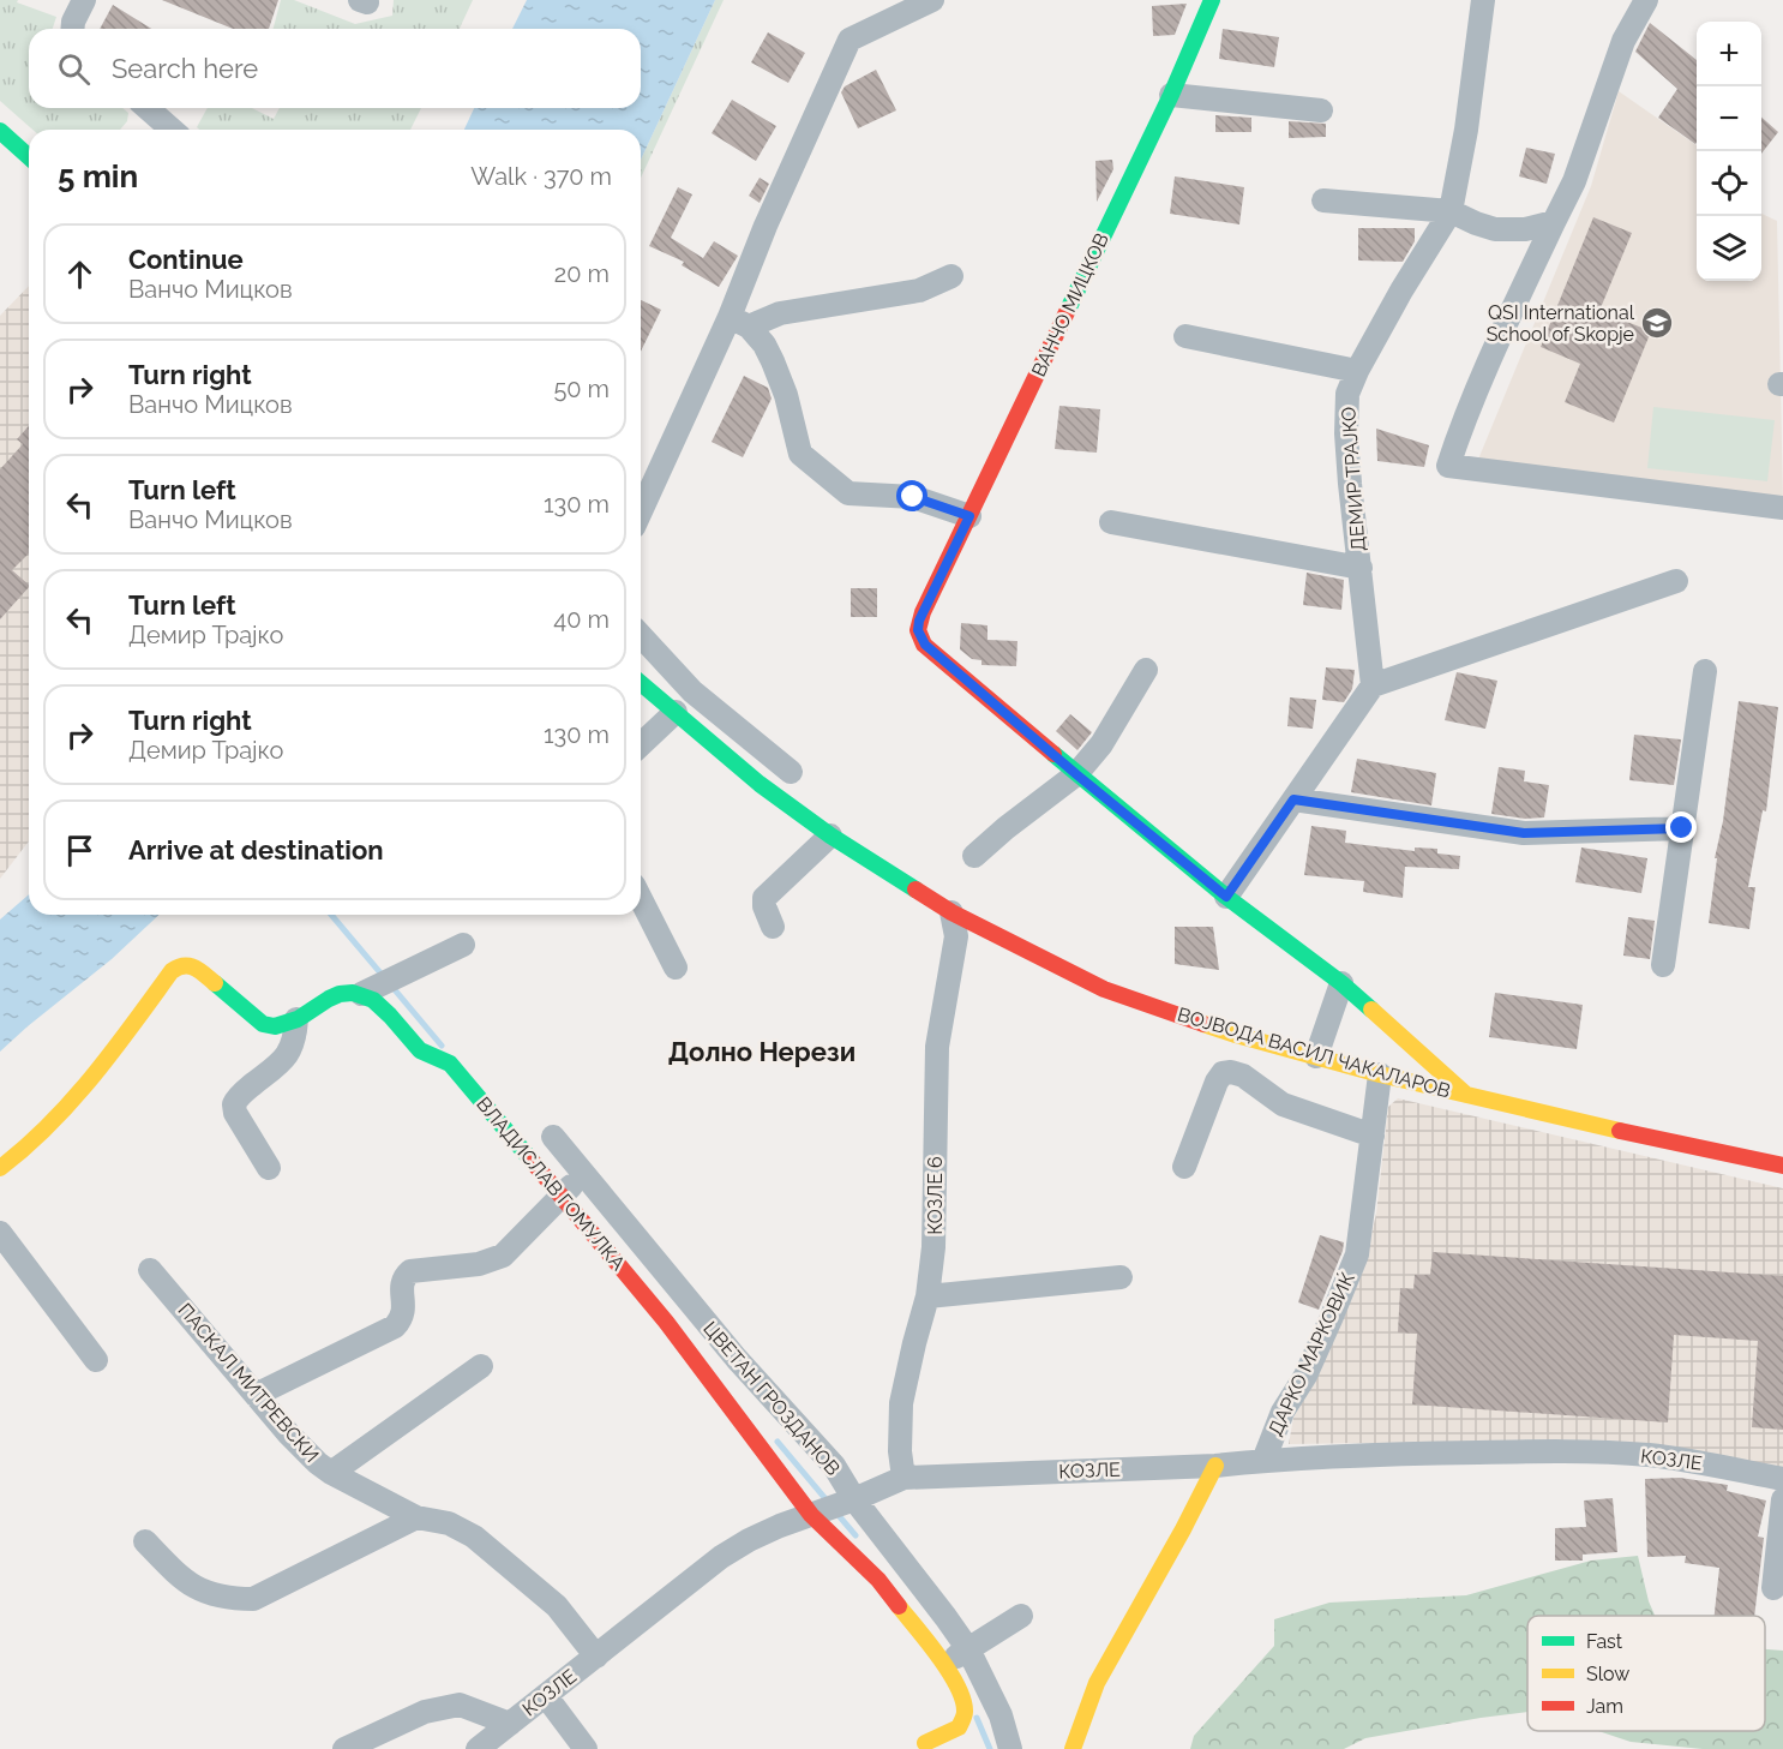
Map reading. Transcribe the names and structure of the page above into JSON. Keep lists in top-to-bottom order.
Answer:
{
  "streets": {
    "street": [
      "ВАНЧО МИЦКОВ",
      "ДЕМИР ТРАЈКО",
      "ВОЈВОДА ВАСИЛ ЧАКАЛАРОВ",
      "ВЛАДИСЛАВ ГОМУЛКА",
      "КОЗЛЕ 6",
      "ДАРКО МАРКОВИЌ",
      "ПАСКАЛ МИТРЕВСКИ",
      "ЦВЕТАН ГРОЗДАНОВ",
      "КОЗЛЕ"
    ]
  },
  "crossings": [
    ["ВАНЧО МИЦКОВ", "ВОЈВОДА ВАСИЛ ЧАКАЛАРОВ"],
    ["ВОЈВОДА ВАСИЛ ЧАКАЛАРОВ", "КОЗЛЕ 6"],
    ["ВОЈВОДА ВАСИЛ ЧАКАЛАРОВ", "ДАРКО МАРКОВИЌ"],
    ["ВЛАДИСЛАВ ГОМУЛКА", "КОЗЛЕ"],
    ["КОЗЛЕ 6", "КОЗЛЕ"],
    ["ДАРКО МАРКОВИЌ", "КОЗЛЕ"],
    ["ПАСКАЛ МИТРЕВСКИ", "КОЗЛЕ"],
    ["ЦВЕТАН ГРОЗДАНОВ", "КОЗЛЕ"]
  ],
  "districts": ["Долно Нерези"],
  "places": {
    "school or university": ["QSI International School of Skopje"]
  },
  "legend": ["Fast", "Slow", "Jam"],
  "page": {
    "map_buttons": ["+", "−"],
    "search": "Search here",
    "heading": ["5 min", "Walk · 370 m"],
    "list": [
      ["Continue", "Ванчо Мицков", "20 m"],
      ["Turn right", "Ванчо Мицков", "50 m"],
      ["Turn left", "Ванчо Мицков", "130 m"],
      ["Turn left", "Демир Трајко", "40 m"],
      ["Turn right", "Демир Трајко", "130 m"],
      "Arrive at destination"
    ]
  }
}
